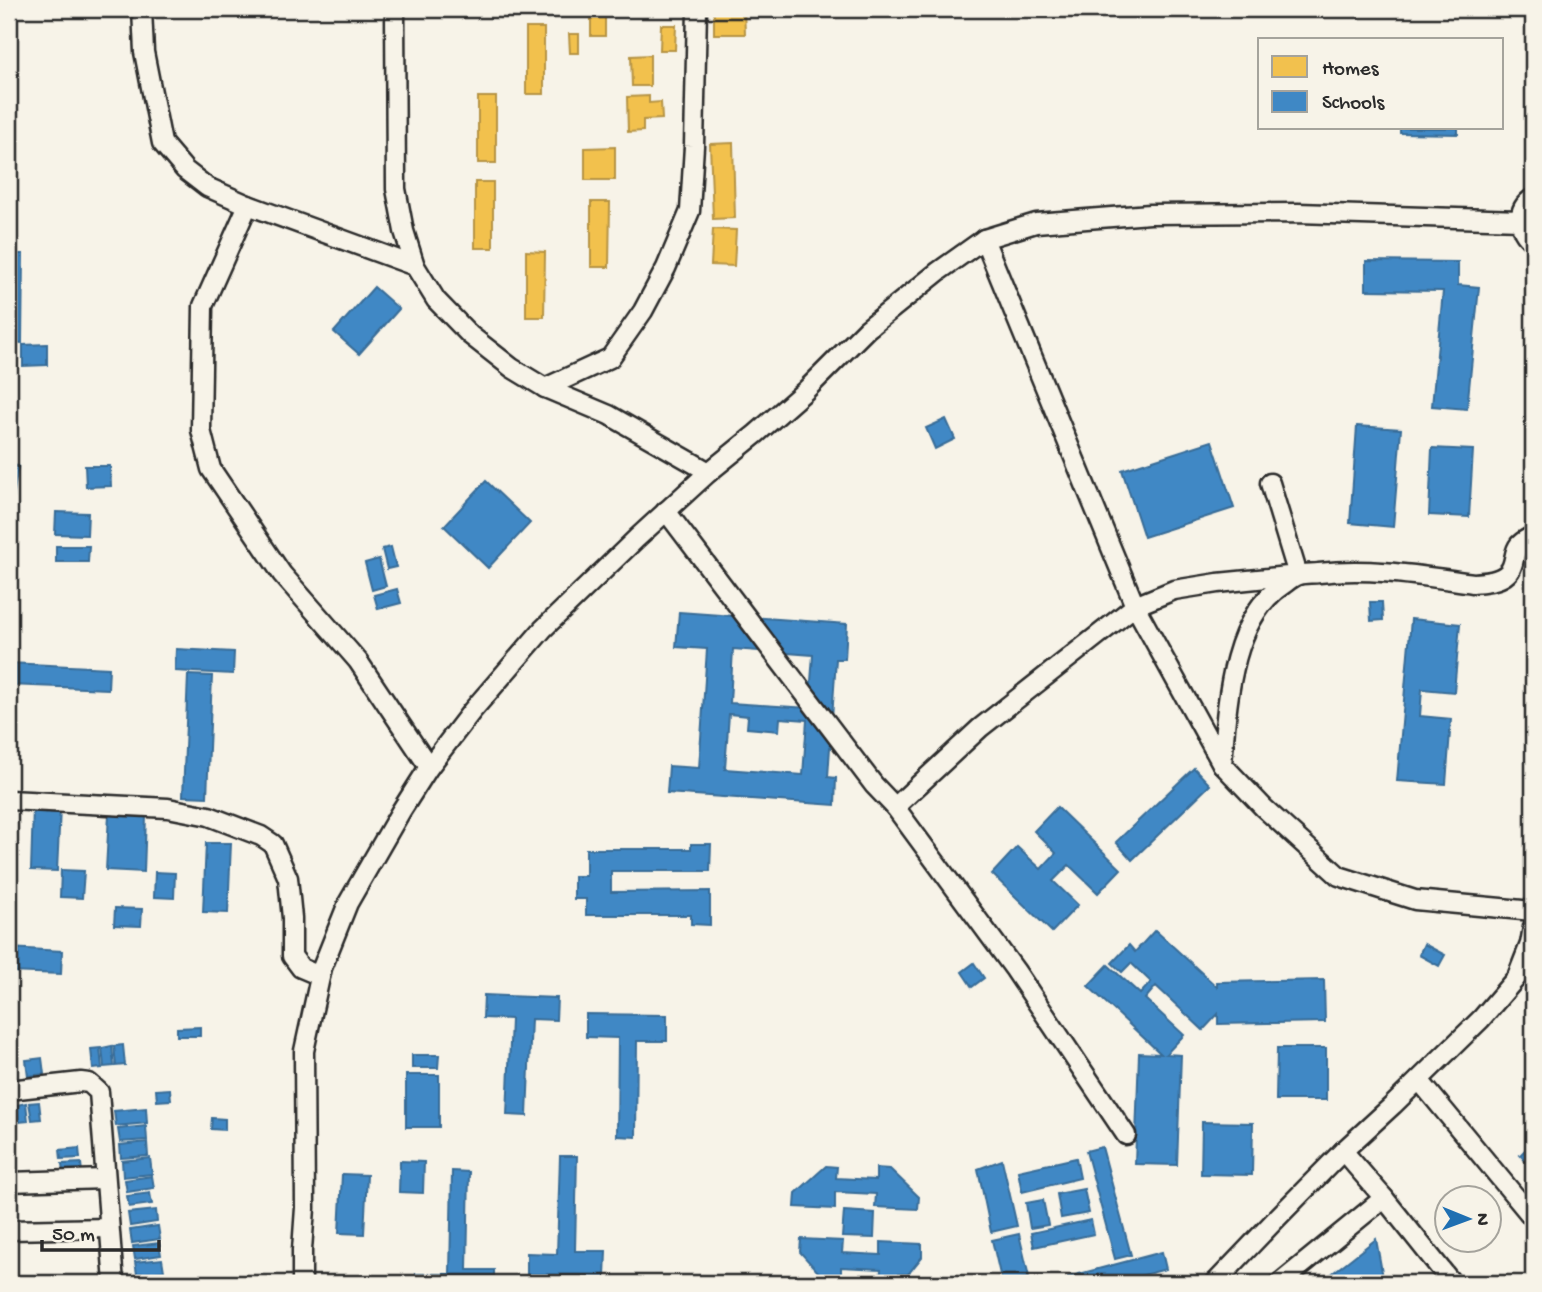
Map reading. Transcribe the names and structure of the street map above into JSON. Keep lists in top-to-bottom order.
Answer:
{
  "legend": ["Homes", "Schools"],
  "scale_bar": "50 m",
  "north": "right"
}
